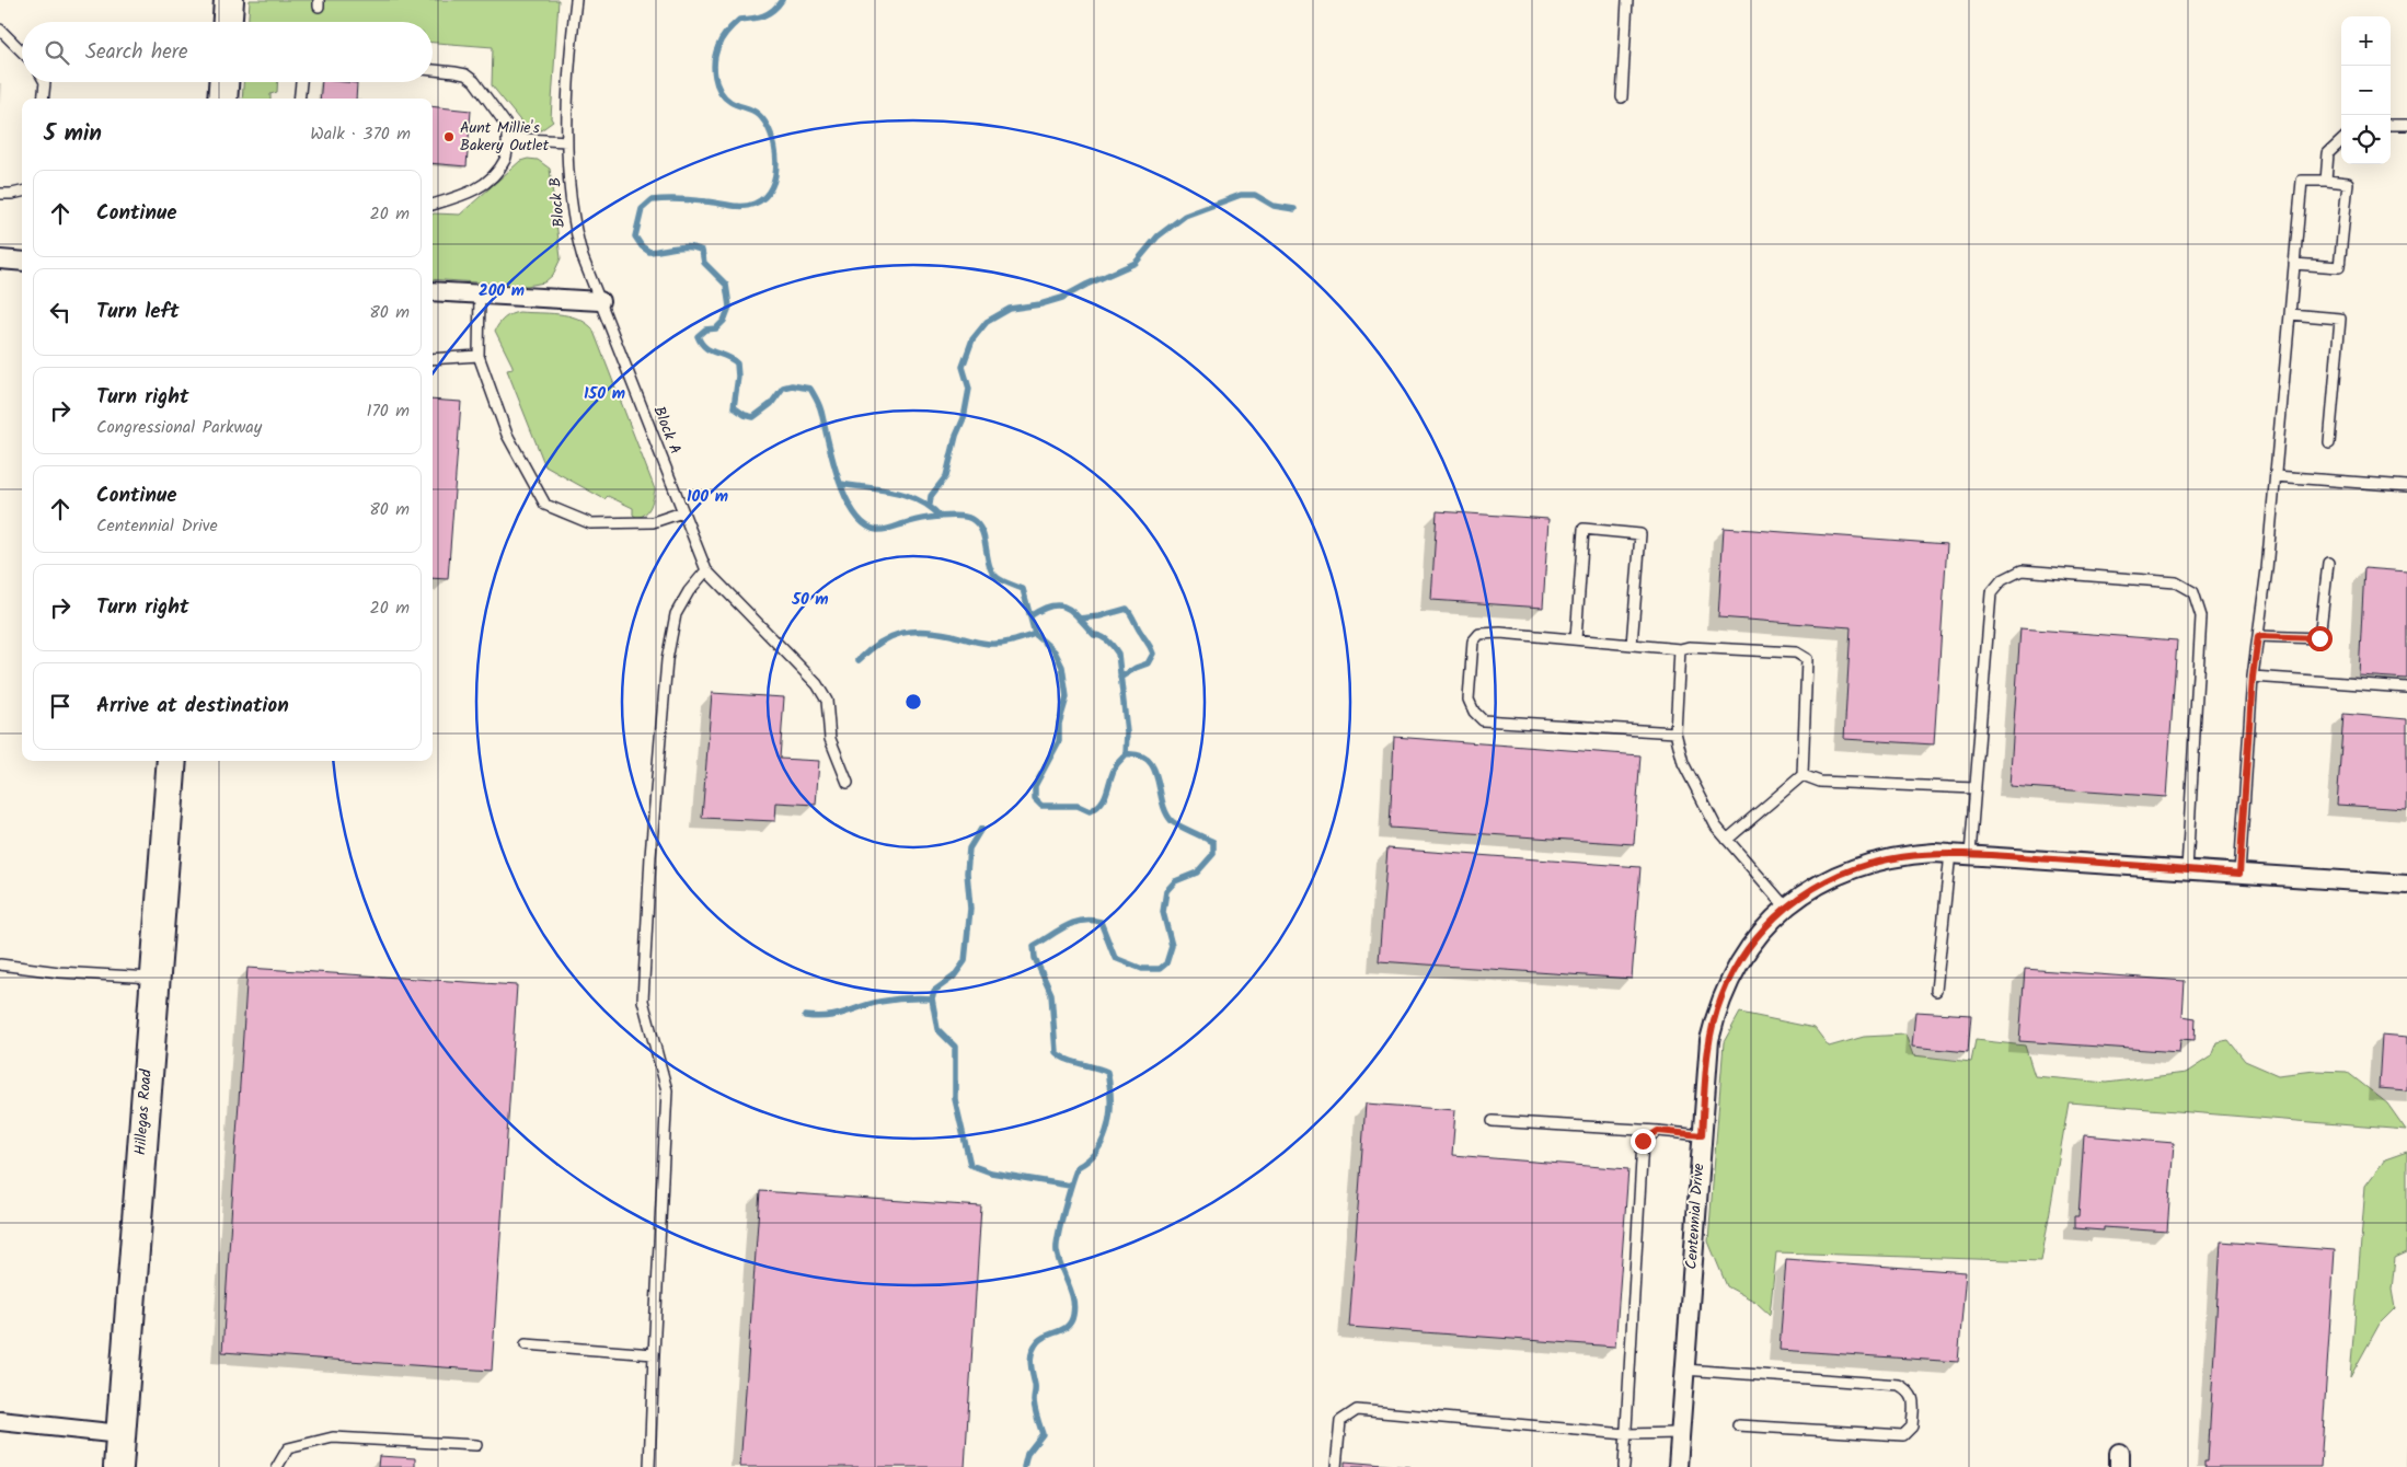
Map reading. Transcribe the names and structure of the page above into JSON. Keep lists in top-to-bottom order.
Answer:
{
  "streets": {
    "main road": ["Hillegas Road"],
    "street": ["Centennial Drive"],
    "lane": ["Block B", "Block A"]
  },
  "crossings": [
    ["Block B", "Block A"]
  ],
  "places": ["Aunt Millie's Bakery Outlet"],
  "page": {
    "map_buttons": ["+", "−"],
    "search": "Search here",
    "heading": ["5 min", "Walk · 370 m"],
    "list": [
      ["Continue", "20 m"],
      ["Turn left", "80 m"],
      ["Turn right", "Congressional Parkway", "170 m"],
      ["Continue", "Centennial Drive", "80 m"],
      ["Turn right", "20 m"],
      "Arrive at destination"
    ]
  },
  "rings": [
    "200 m",
    "150 m",
    "100 m",
    "50 m"
  ]
}
